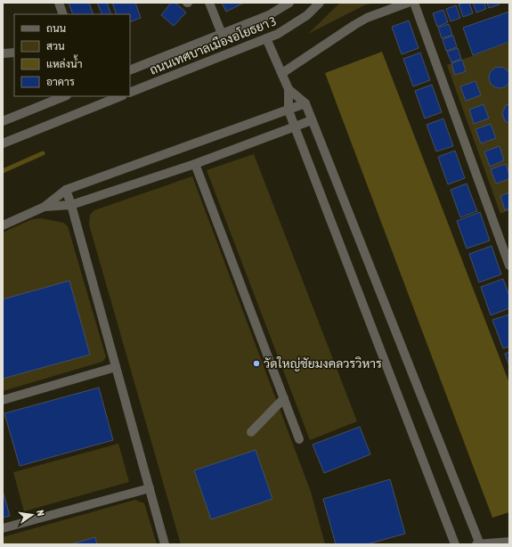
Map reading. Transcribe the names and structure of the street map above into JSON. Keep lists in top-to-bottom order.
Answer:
{
  "streets": {
    "street": ["ถนนเทศบาลเมืองอโยธยา 3"]
  },
  "places": ["วัดใหญ่ชัยมงคลวรวิหาร"],
  "legend": [
    "ถนน",
    "สวน",
    "แหล่งน้ำ",
    "อาคาร"
  ],
  "north": "right"
}
